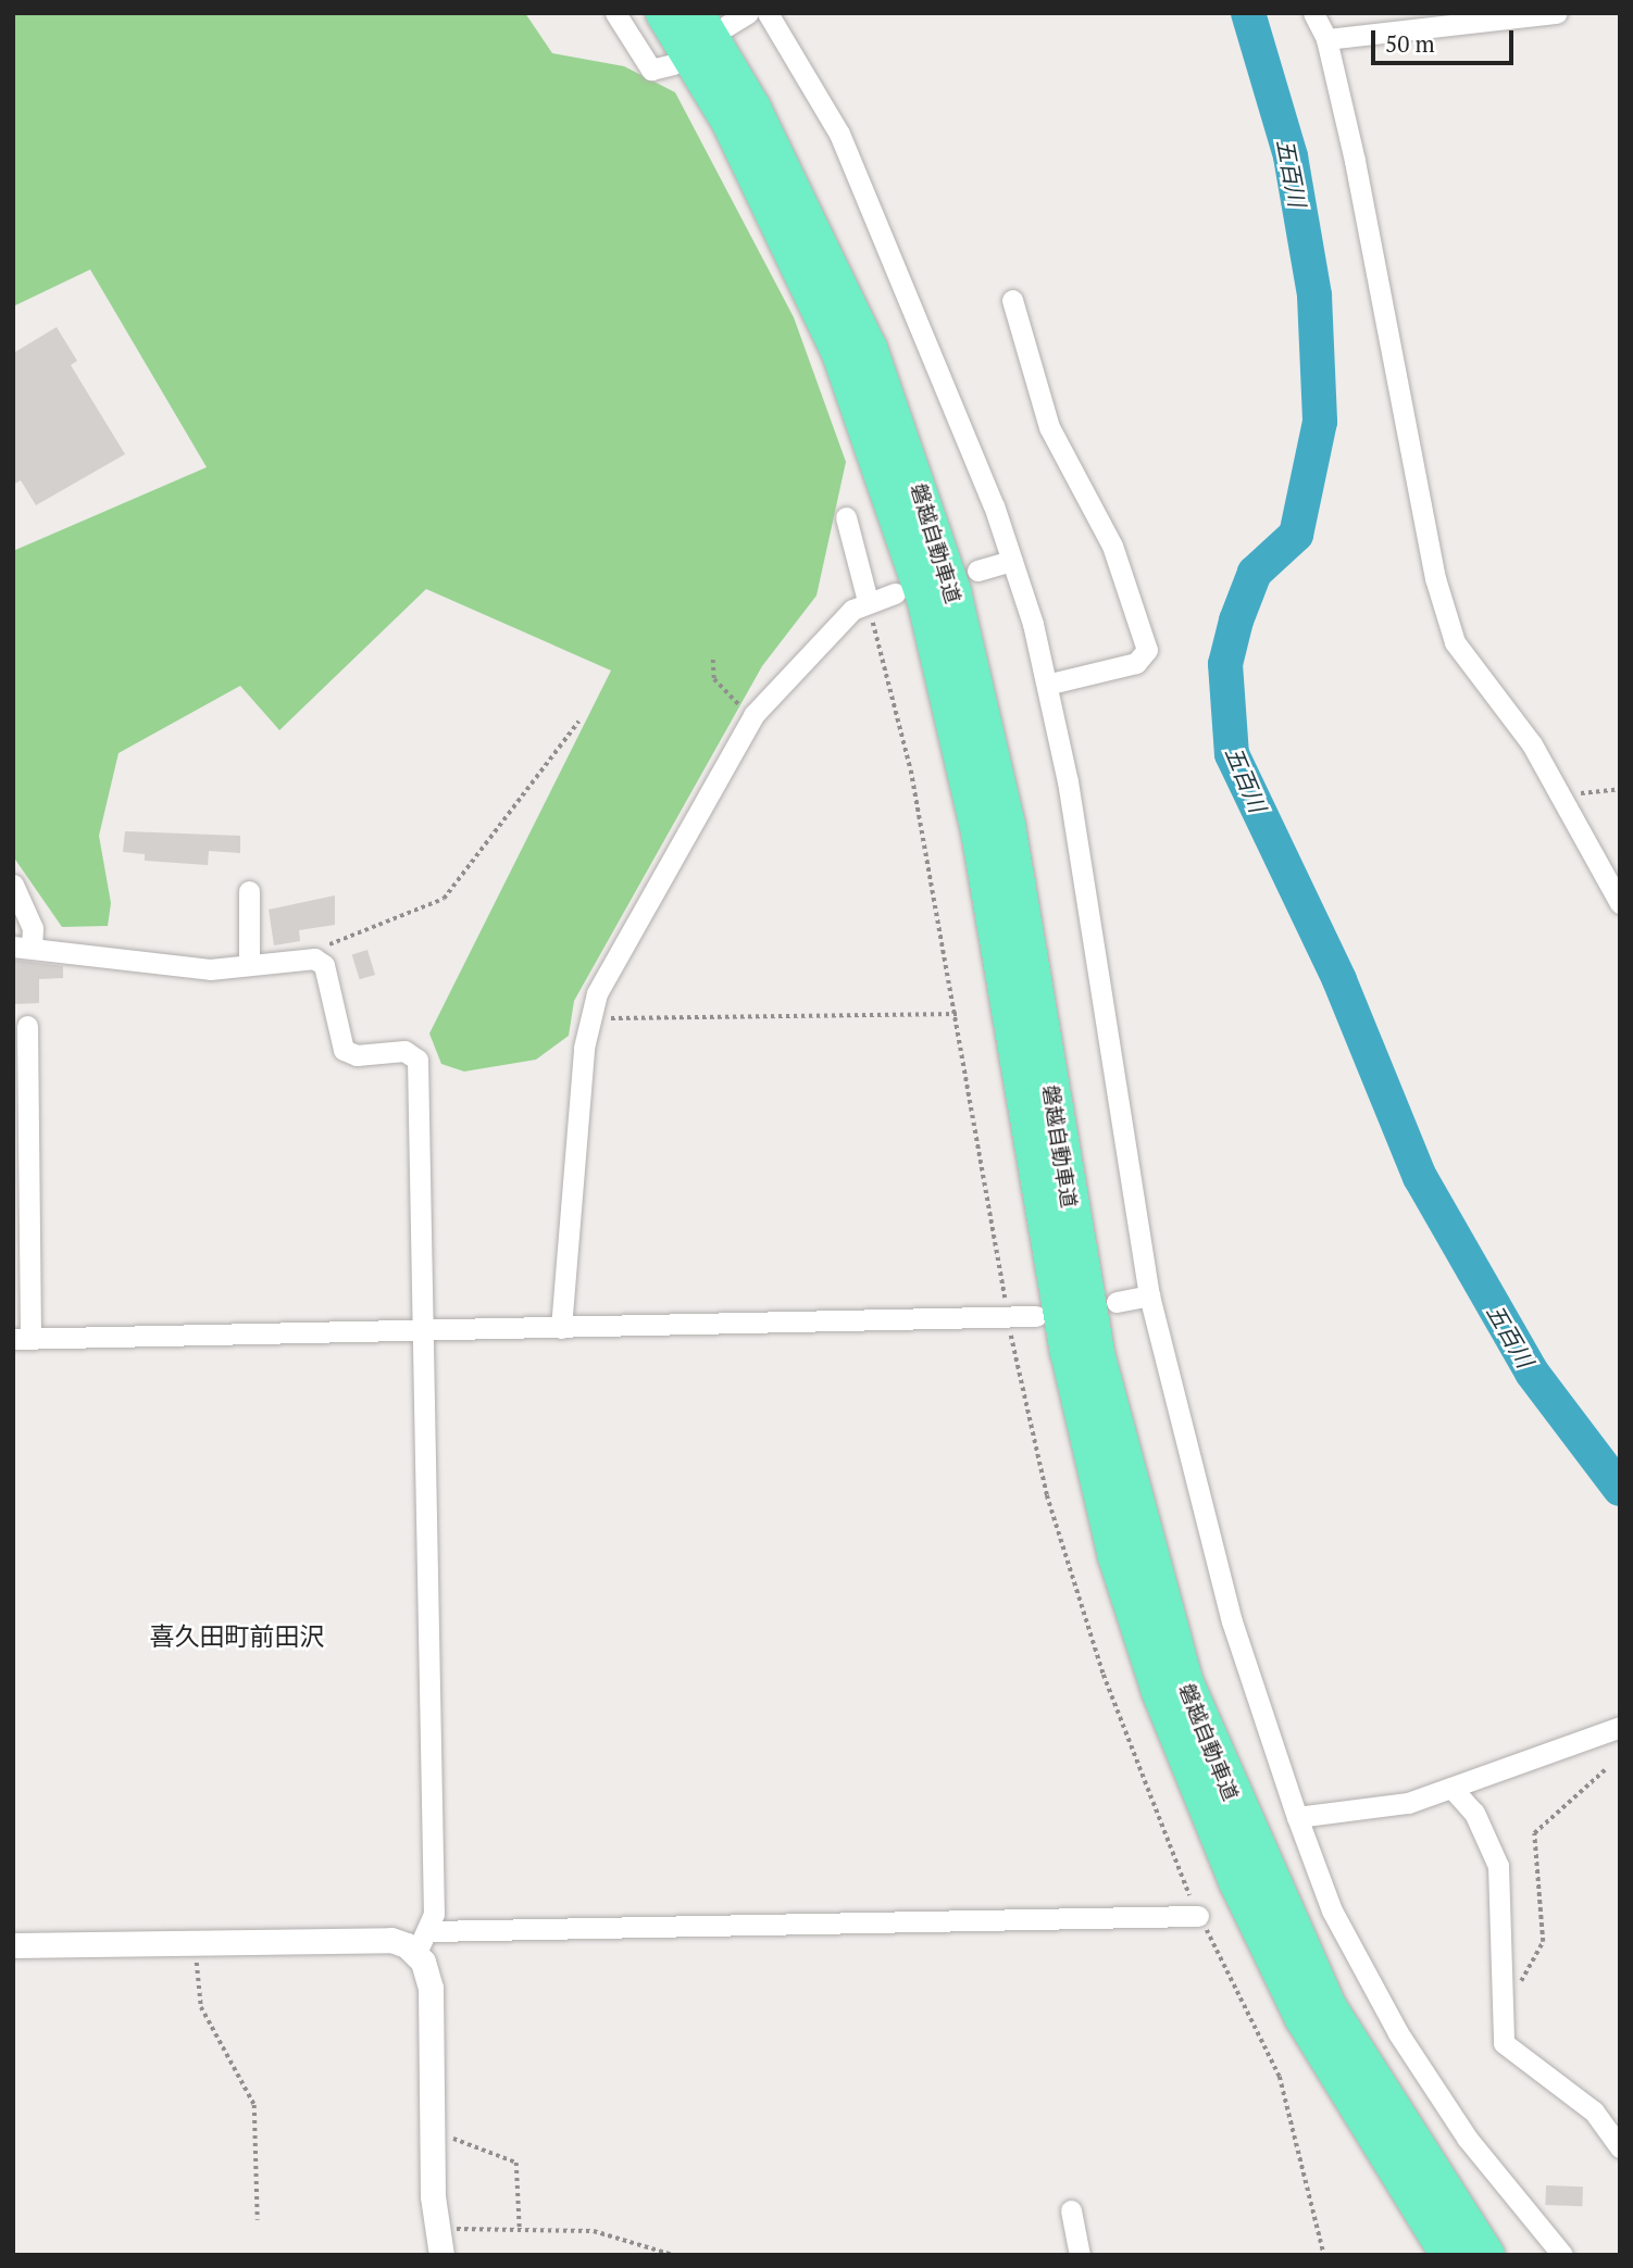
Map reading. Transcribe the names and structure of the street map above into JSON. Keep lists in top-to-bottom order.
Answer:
{
  "streets": {
    "highway": ["磐越自動車道"]
  },
  "districts": ["喜久田町前田沢"],
  "water": ["五百川"],
  "scale_bar": "50 m"
}
